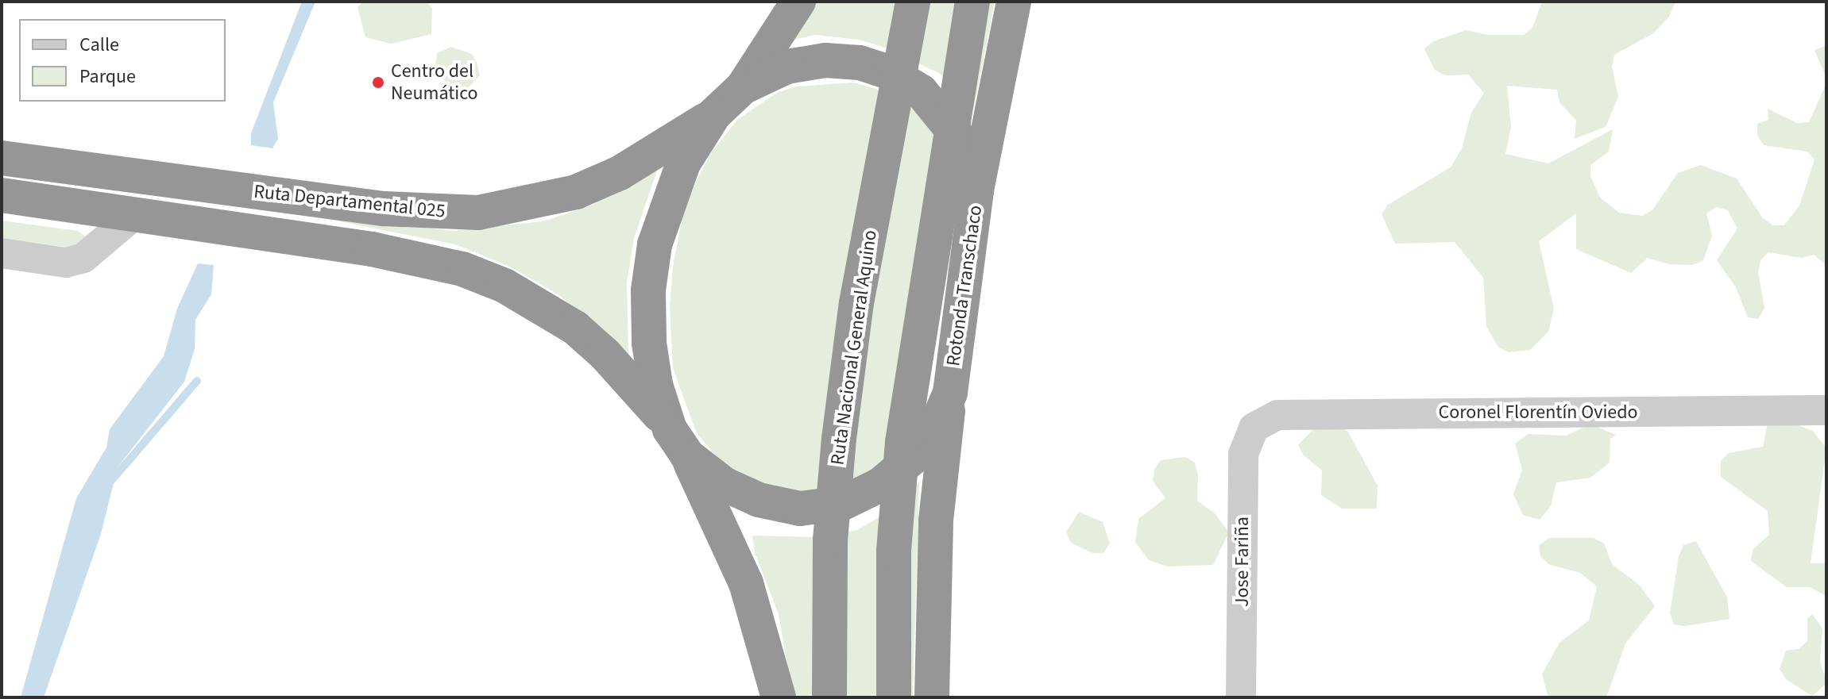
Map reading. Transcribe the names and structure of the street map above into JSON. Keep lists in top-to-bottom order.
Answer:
{
  "streets": {
    "highway": ["Ruta Departamental 025", "Rotonda Transchaco", "Ruta Nacional General Aquino"],
    "street": ["Coronel Florentín Oviedo", "Jose Fariña"]
  },
  "crossings": [
    ["Ruta Departamental 025", "Rotonda Transchaco"],
    ["Coronel Florentín Oviedo", "Jose Fariña"]
  ],
  "places": ["Centro del Neumático"],
  "legend": ["Calle", "Parque"]
}
